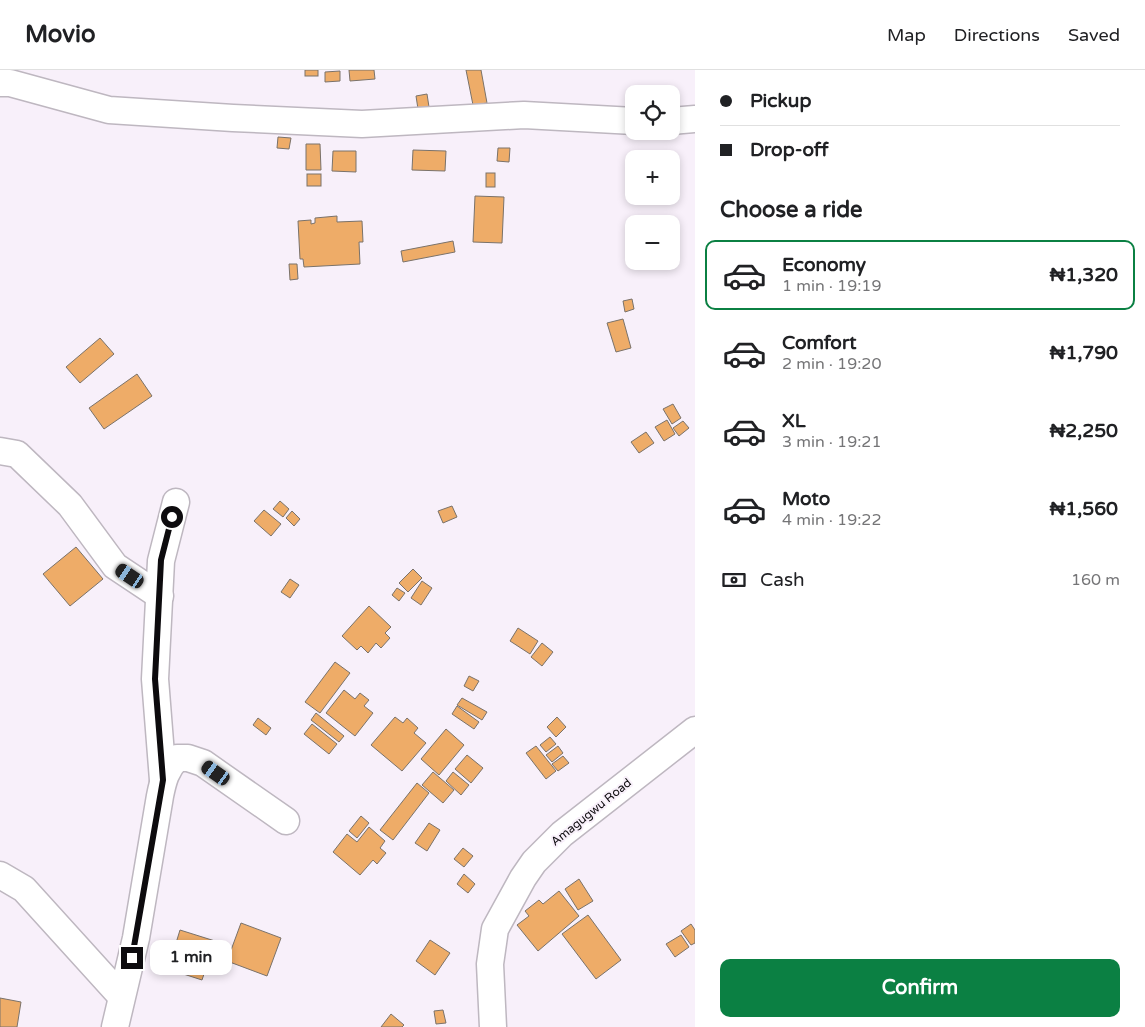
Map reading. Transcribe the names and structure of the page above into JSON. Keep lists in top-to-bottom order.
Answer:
{
  "streets": {
    "street": ["Amagugwu Road"]
  },
  "page": {
    "header": "Movio",
    "nav": ["Map", "Directions", "Saved"],
    "banner": ["Pickup", "Drop-off"],
    "map_buttons": ["+", "−"],
    "heading": "Choose a ride",
    "list": [
      {
        "name": "Economy",
        "note": "1 min · 19:19",
        "value": "₦1,320"
      },
      {
        "name": "Comfort",
        "note": "2 min · 19:20",
        "value": "₦1,790"
      },
      {
        "name": "XL",
        "note": "3 min · 19:21",
        "value": "₦2,250"
      },
      {
        "name": "Moto",
        "note": "4 min · 19:22",
        "value": "₦1,560"
      }
    ],
    "pay": ["Cash", "160 m"],
    "bubble": "1 min",
    "buttons": "Confirm"
  }
}
